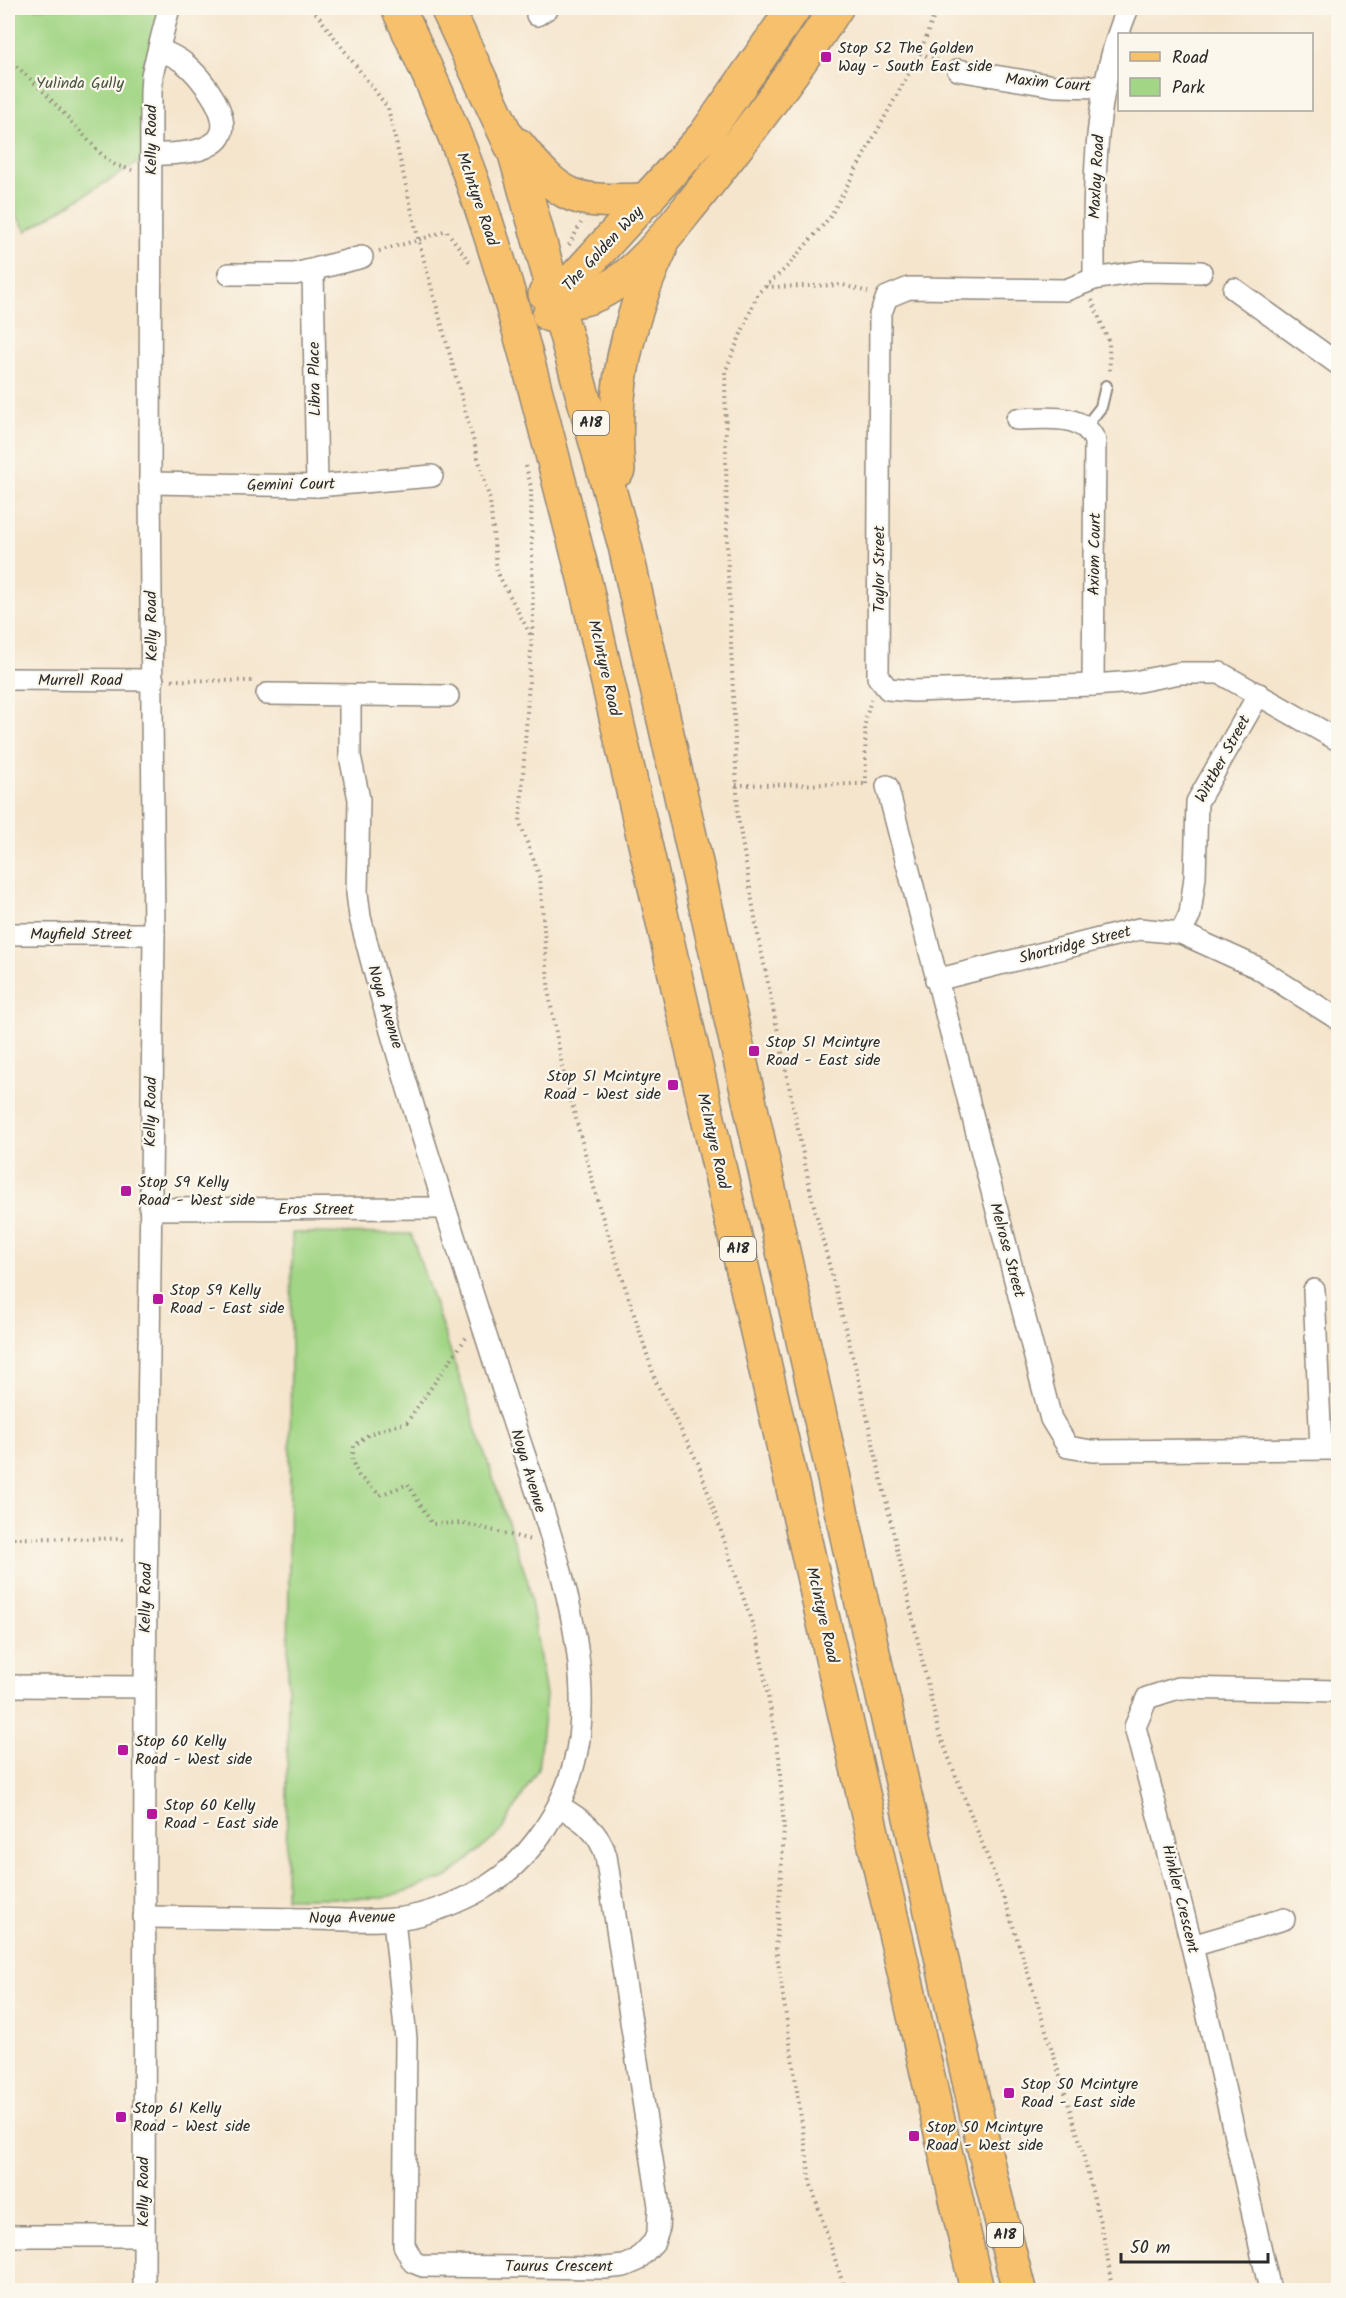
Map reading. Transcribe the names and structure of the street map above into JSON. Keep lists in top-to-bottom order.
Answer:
{
  "streets": {
    "main road": ["McIntyre Road", "The Golden Way", "A18"],
    "street": [
      "Maxim Court",
      "Kelly Road",
      "Maxlay Road",
      "Libra Place",
      "Gemini Court",
      "Axiom Court",
      "Taylor Street",
      "Murrell Road",
      "Wittber Street",
      "Mayfield Street",
      "Shortridge Street",
      "Noya Avenue",
      "Eros Street",
      "Melrose Street",
      "Hinkler Crescent",
      "Taurus Crescent"
    ]
  },
  "crossings": [
    ["Maxim Court", "Maxlay Road"],
    ["Kelly Road", "Gemini Court"],
    ["Kelly Road", "Murrell Road"],
    ["Kelly Road", "Mayfield Street"],
    ["Kelly Road", "Noya Avenue"],
    ["Kelly Road", "Eros Street"],
    ["The Golden Way", "A18"],
    ["Libra Place", "Gemini Court"],
    ["Wittber Street", "Shortridge Street"],
    ["Shortridge Street", "Melrose Street"],
    ["Noya Avenue", "Eros Street"],
    ["Noya Avenue", "Taurus Crescent"]
  ],
  "parks": ["Yulinda Gully"],
  "places": {
    "transit": [
      "Stop 52 The Golden Way - South East side",
      "Stop 51 Mcintyre Road - East side",
      "Stop 51 Mcintyre Road - West side",
      "Stop 59 Kelly Road - West side",
      "Stop 59 Kelly Road - East side",
      "Stop 60 Kelly Road - West side",
      "Stop 60 Kelly Road - East side",
      "Stop 50 Mcintyre Road - East side",
      "Stop 61 Kelly Road - West side",
      "Stop 50 Mcintyre Road - West side"
    ]
  },
  "legend": ["Road", "Park"],
  "scale_bar": "50 m"
}
